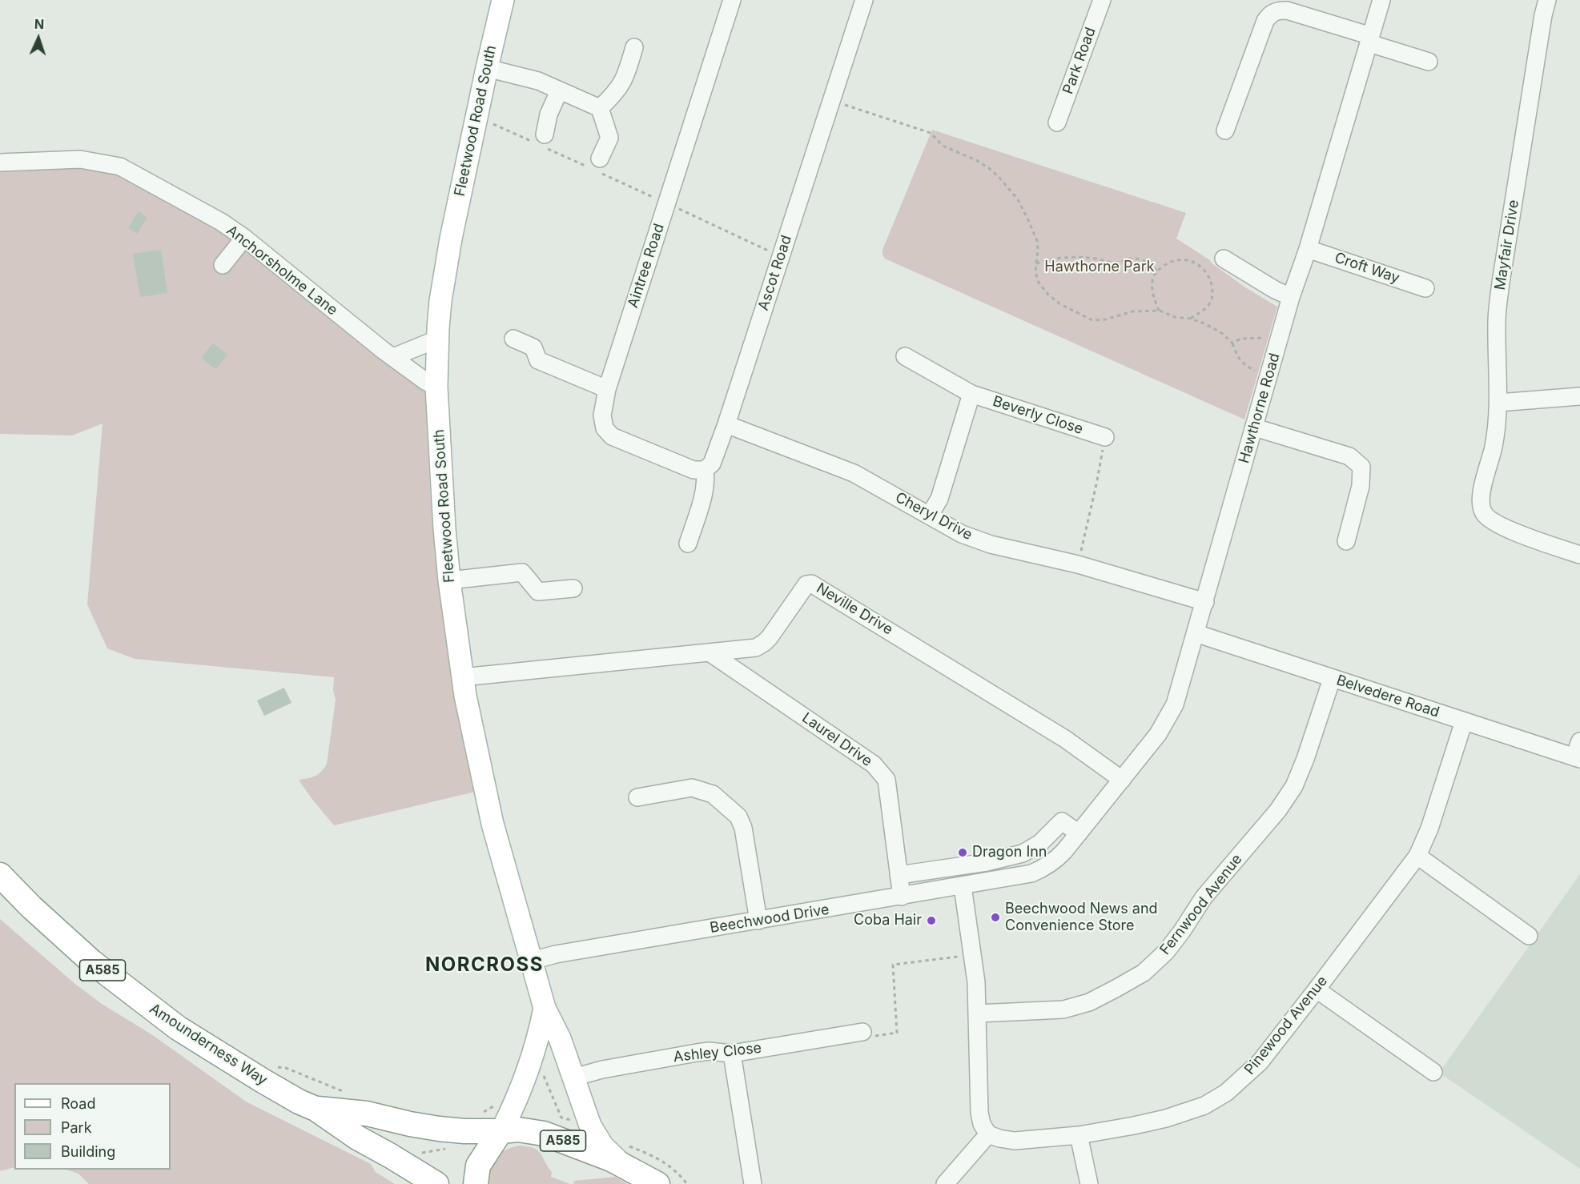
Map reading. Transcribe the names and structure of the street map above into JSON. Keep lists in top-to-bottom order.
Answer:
{
  "streets": {
    "highway": ["A585", "Amounderness Way"],
    "main road": ["Fleetwood Road South"],
    "street": [
      "Park Road",
      "Mayfair Drive",
      "Aintree Road",
      "Croft Way",
      "Anchorsholme Lane",
      "Ascot Road",
      "Hawthorne Road",
      "Beverly Close",
      "Cheryl Drive",
      "Neville Drive",
      "Belvedere Road",
      "Laurel Drive",
      "Fernwood Avenue",
      "Beechwood Drive",
      "Pinewood Avenue",
      "Ashley Close"
    ]
  },
  "crossings": [
    ["Fleetwood Road South", "Anchorsholme Lane"],
    ["Fleetwood Road South", "Neville Drive"],
    ["Fleetwood Road South", "Beechwood Drive"],
    ["Fleetwood Road South", "A585"],
    ["Fleetwood Road South", "Amounderness Way"],
    ["Fleetwood Road South", "Ashley Close"],
    ["Aintree Road", "Ascot Road"],
    ["Croft Way", "Hawthorne Road"],
    ["Ascot Road", "Cheryl Drive"],
    ["Hawthorne Road", "Cheryl Drive"],
    ["Hawthorne Road", "Neville Drive"],
    ["Hawthorne Road", "Belvedere Road"],
    ["Hawthorne Road", "Beechwood Drive"],
    ["Neville Drive", "Laurel Drive"],
    ["Belvedere Road", "Fernwood Avenue"],
    ["Belvedere Road", "Pinewood Avenue"],
    ["Laurel Drive", "Beechwood Drive"],
    ["A585", "Amounderness Way"]
  ],
  "districts": ["NORCROSS"],
  "parks": ["Hawthorne Park"],
  "places": ["Dragon Inn", "Beechwood News and Convenience Store", "Coba Hair"],
  "legend": ["Road", "Park", "Building"],
  "north": "top"
}
